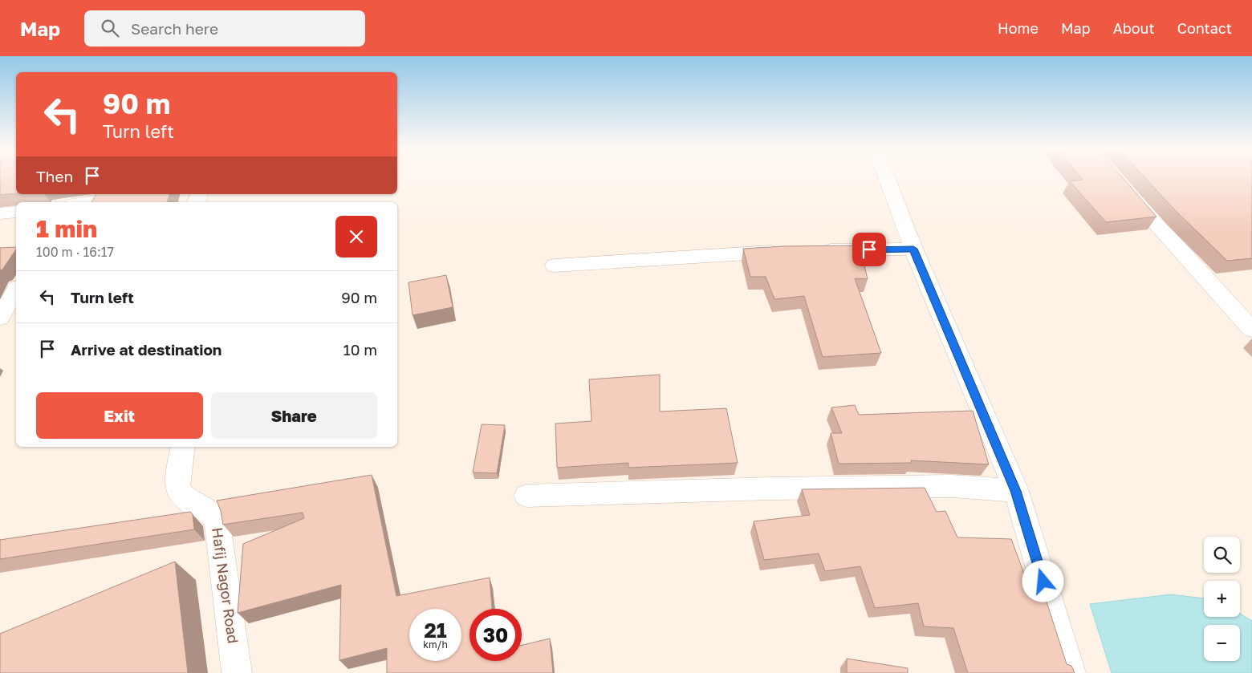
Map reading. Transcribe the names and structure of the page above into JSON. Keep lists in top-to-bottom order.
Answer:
{
  "streets": {
    "street": ["Hafij Nagor Road"]
  },
  "page": {
    "header": "Map",
    "search": "Search here",
    "nav": [
      "Home",
      "Map",
      "About",
      "Contact"
    ],
    "turn": ["90 m", "Turn left"],
    "then": "Then",
    "heading": ["1 min", "100 m · 16:17"],
    "list": [
      {
        "name": "Turn left",
        "value": "90 m"
      },
      {
        "name": "Arrive at destination",
        "value": "10 m"
      }
    ],
    "buttons": ["Exit", "Share"],
    "map_buttons": ["+", "−"],
    "speed": "21 km/h",
    "limit": "30"
  }
}
